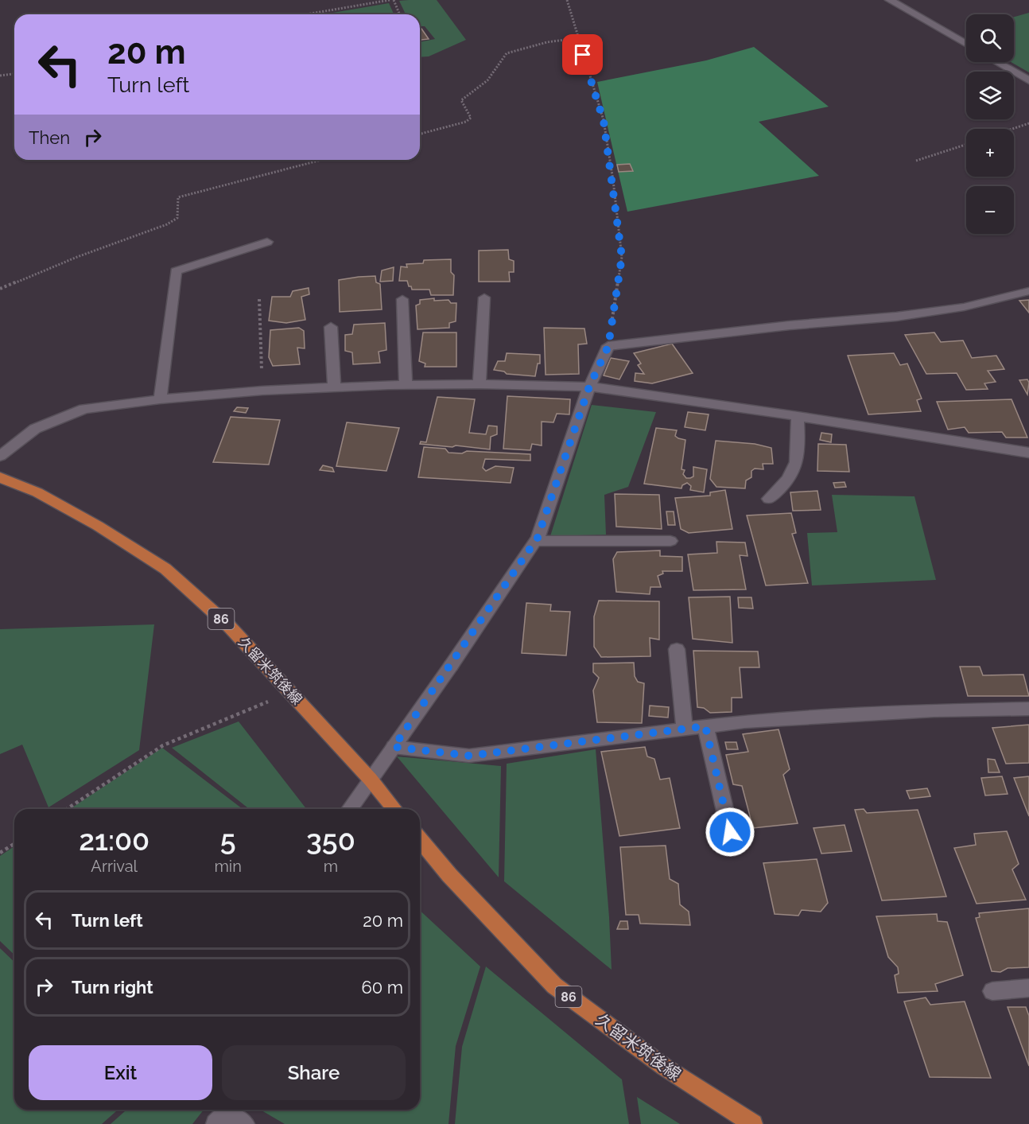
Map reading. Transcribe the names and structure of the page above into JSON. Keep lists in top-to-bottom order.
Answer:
{
  "streets": {
    "main road": ["86", "久留米筑後線"]
  },
  "page": {
    "map_buttons": ["+", "−"],
    "turn": ["20 m", "Turn left"],
    "then": "Then",
    "eta": [
      "21:00",
      "Arrival",
      "5",
      "min",
      "350",
      "m"
    ],
    "list": [
      {
        "name": "Turn left",
        "value": "20 m"
      },
      {
        "name": "Turn right",
        "value": "60 m"
      }
    ],
    "buttons": ["Exit", "Share"]
  }
}
